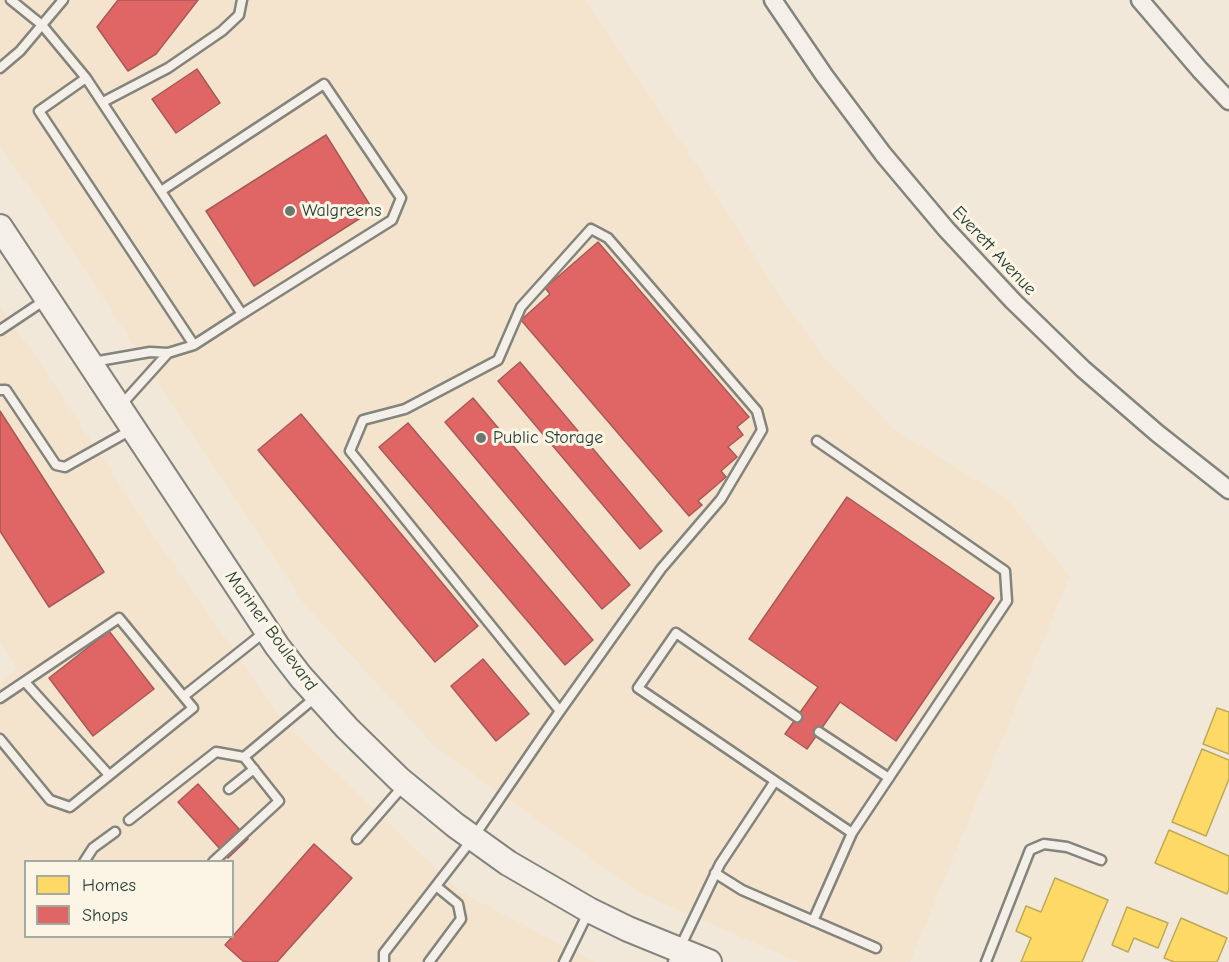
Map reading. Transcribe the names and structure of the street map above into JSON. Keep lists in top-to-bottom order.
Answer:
{
  "streets": {
    "main road": ["Mariner Boulevard"],
    "street": ["Everett Avenue"]
  },
  "places": ["Walgreens", "Public Storage"],
  "legend": ["Homes", "Shops"]
}
